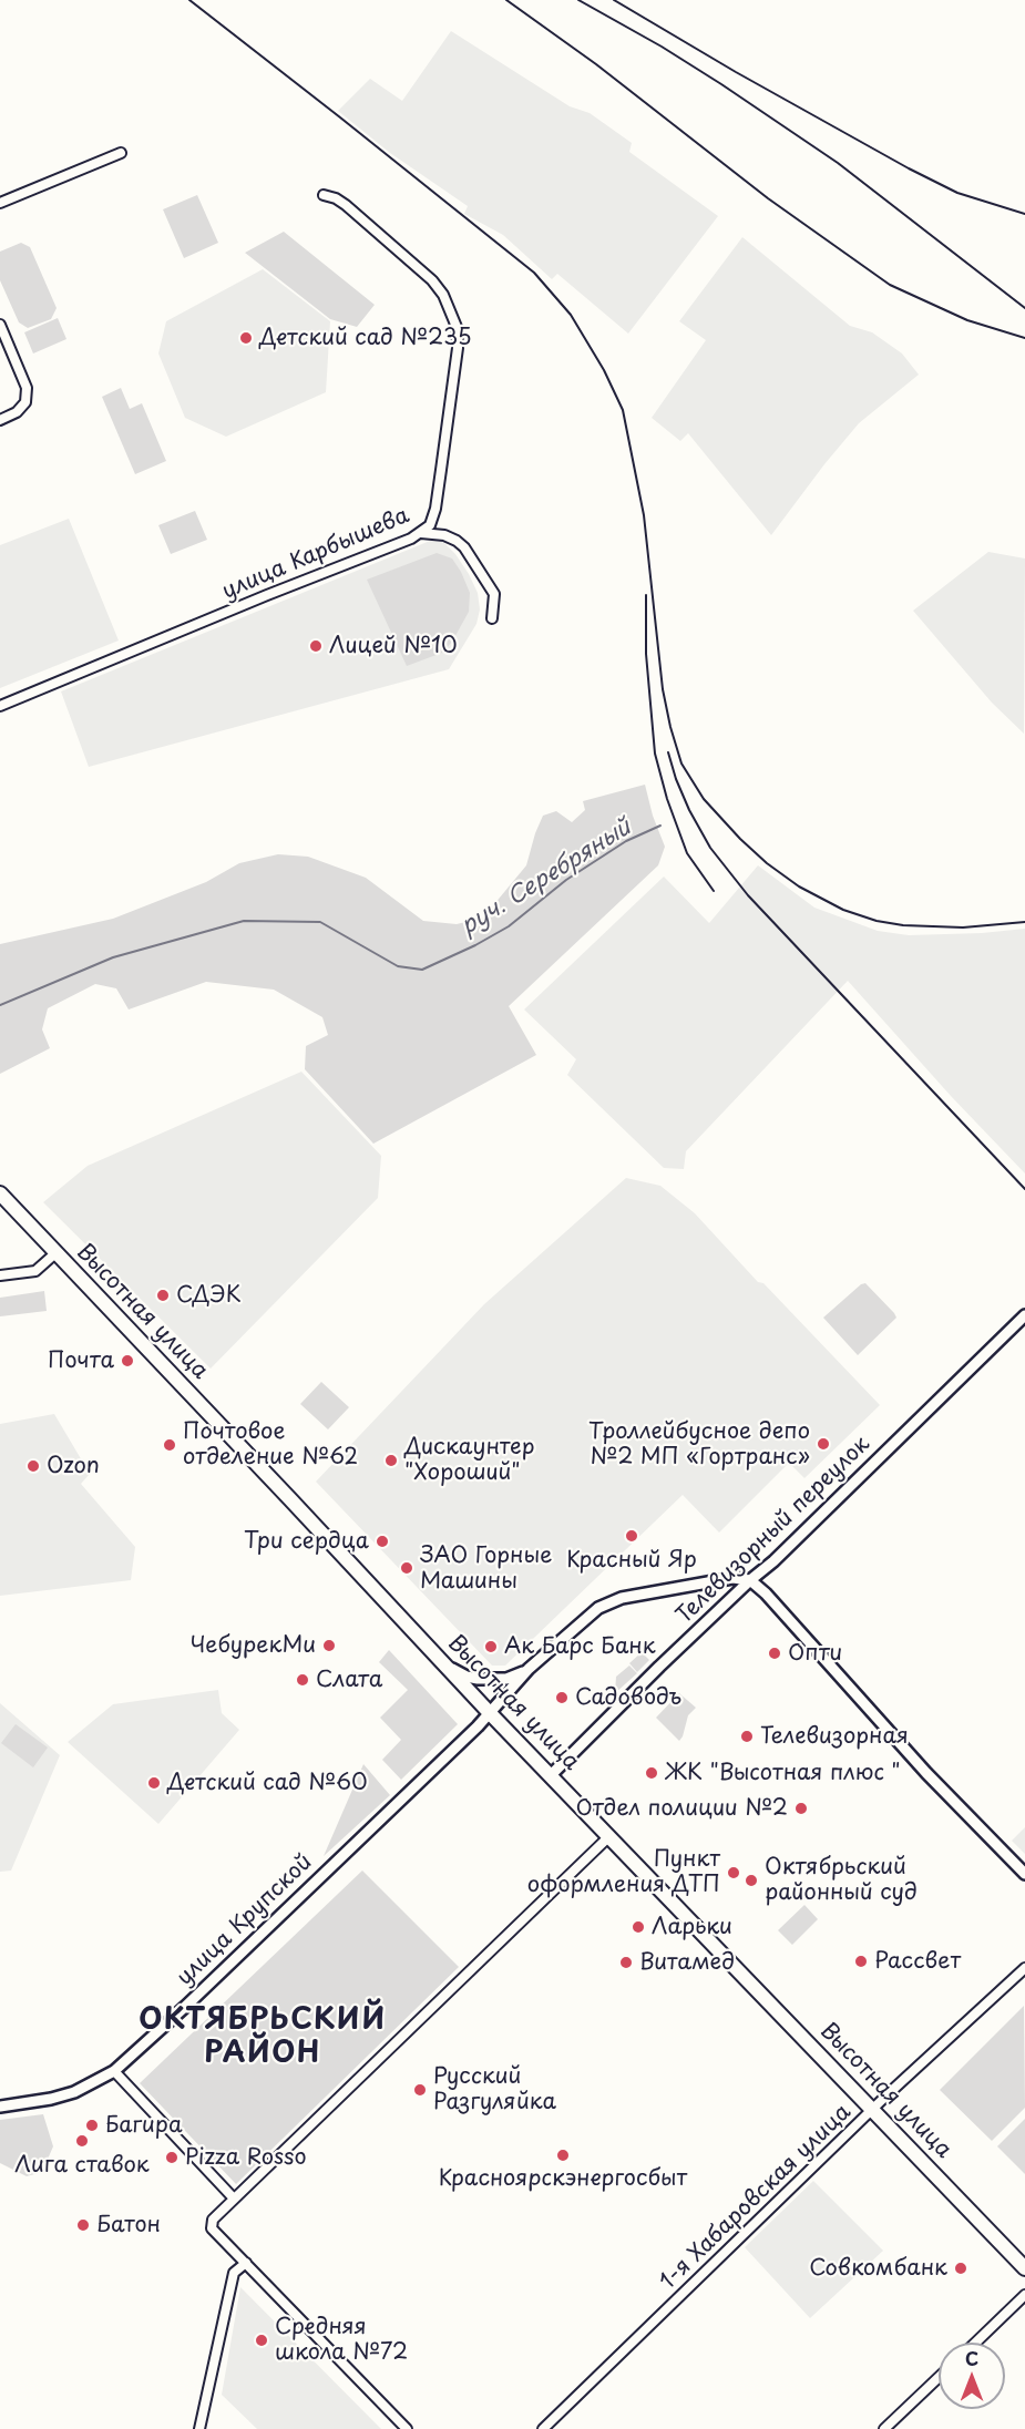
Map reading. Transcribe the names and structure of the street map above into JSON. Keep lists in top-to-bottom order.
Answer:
{
  "streets": {
    "main road": ["Высотная улица"],
    "street": [
      "улица Карбышева",
      "Телевизорный переулок",
      "улица Крупской",
      "1-я Хабаровская улица"
    ]
  },
  "crossings": [
    ["Высотная улица", "Телевизорный переулок"],
    ["Высотная улица", "улица Крупской"],
    ["Высотная улица", "1-я Хабаровская улица"],
    ["Телевизорный переулок", "улица Крупской"]
  ],
  "districts": ["ОКТЯБРЬСКИЙ РАЙОН"],
  "water": ["руч. Серебряный"],
  "places": [
    "Детский сад №235",
    "Лицей №10",
    "СДЭК",
    "Почта",
    "Троллейбусное депо №2 МП «Гортранс»",
    "Почтовое отделение №62",
    "Дискаунтер \"Хороший\"",
    "Ozon",
    "Красный Яр",
    "Три сердца",
    "ЗАО Горные Машины",
    "ЧебурекМи",
    "Ак Барс Банк",
    "Опти",
    "Слата",
    "Садоводъ",
    "Телевизорная",
    "ЖК \"Высотная плюс \"",
    "Детский сад №60",
    "Отдел полиции №2",
    "Пункт оформления ДТП",
    "Октябрьский районный суд",
    "Ларьки",
    "Рассвет",
    "Витамед",
    "Русский Разгуляйка",
    "Багира",
    "Лига ставок",
    "Красноярскэнергосбыт",
    "Pizza Rosso",
    "Батон",
    "Совкомбанк",
    "Средняя школа №72"
  ],
  "north": "top"
}
